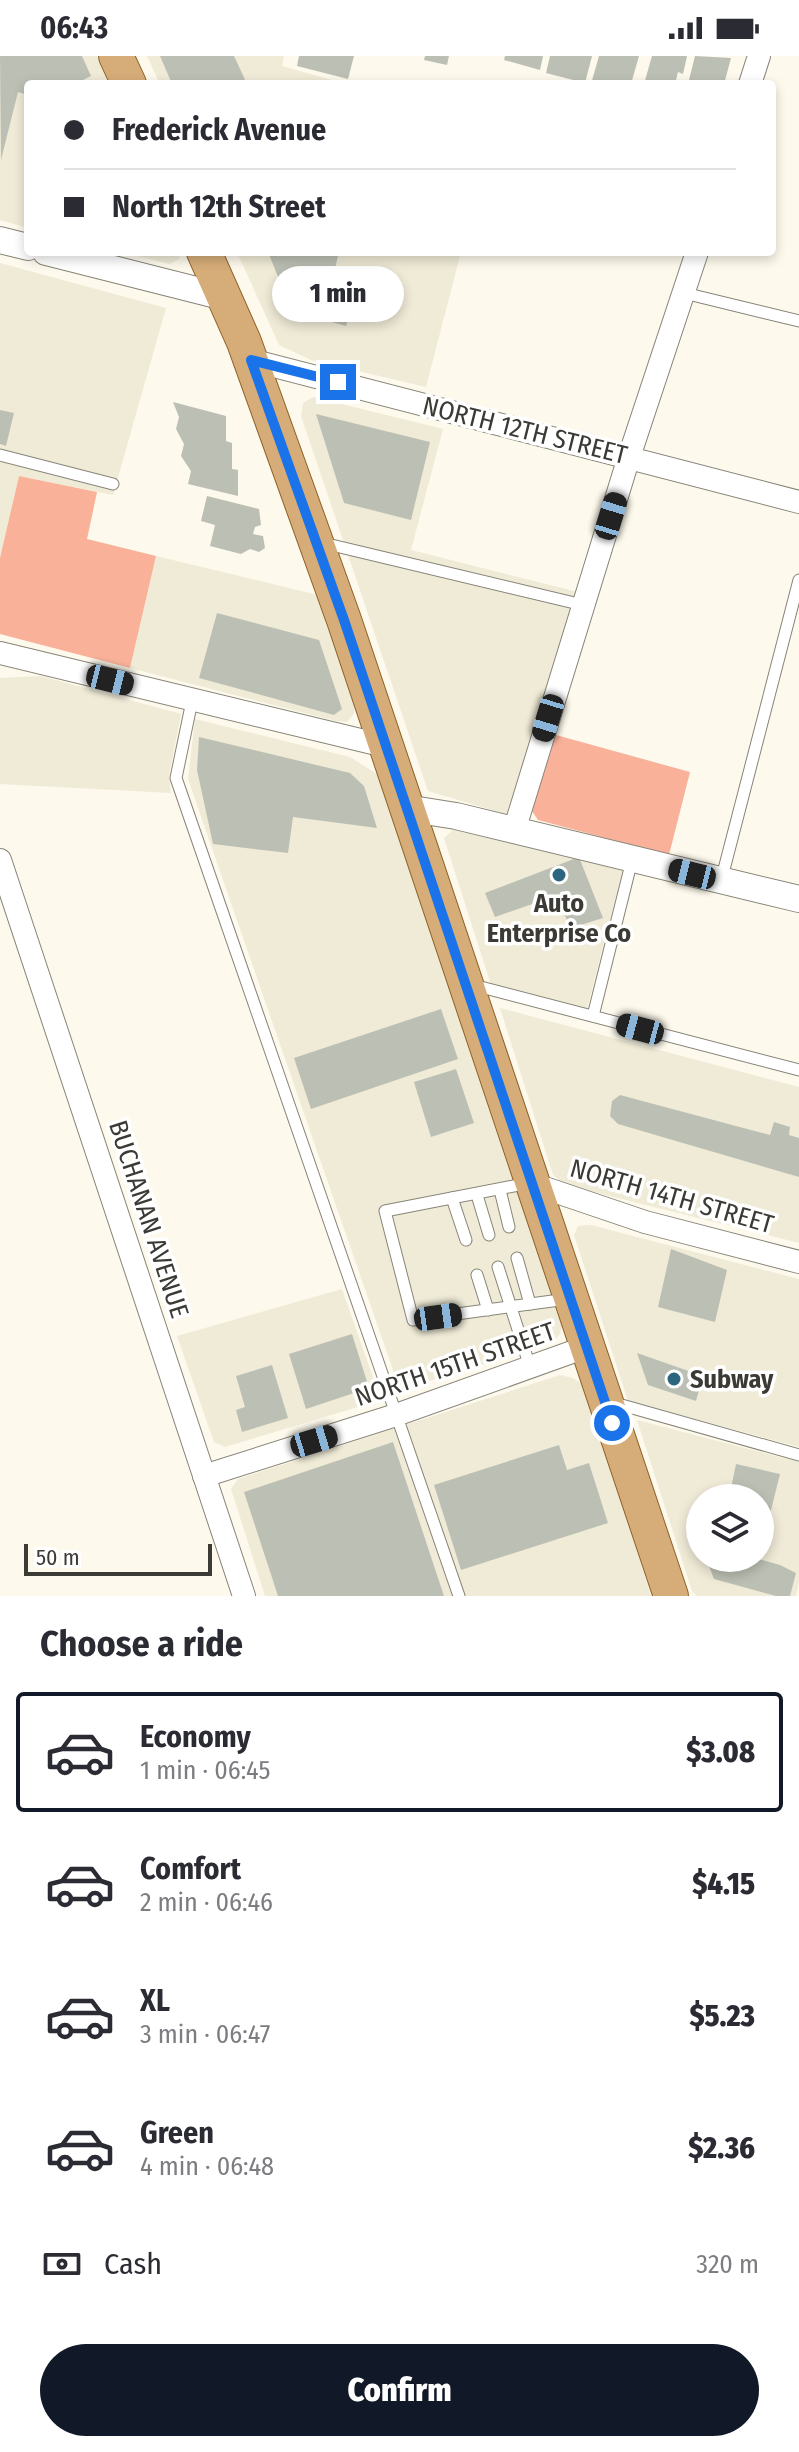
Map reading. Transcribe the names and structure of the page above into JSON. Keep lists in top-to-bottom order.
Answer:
{
  "streets": {
    "street": [
      "NORTH 12TH STREET",
      "NORTH 14TH STREET",
      "BUCHANAN AVENUE",
      "NORTH 15TH STREET"
    ]
  },
  "crossings": [
    ["BUCHANAN AVENUE", "NORTH 15TH STREET"]
  ],
  "places": ["Auto Enterprise Co", "Subway"],
  "scale_bar": "50 m",
  "page": {
    "status": "06:43",
    "banner": ["Frederick Avenue", "North 12th Street"],
    "bubble": "1 min",
    "scale": "50 m",
    "heading": "Choose a ride",
    "list": [
      {
        "name": "Economy",
        "note": "1 min · 06:45",
        "value": "$3.08"
      },
      {
        "name": "Comfort",
        "note": "2 min · 06:46",
        "value": "$4.15"
      },
      {
        "name": "XL",
        "note": "3 min · 06:47",
        "value": "$5.23"
      },
      {
        "name": "Green",
        "note": "4 min · 06:48",
        "value": "$2.36"
      }
    ],
    "pay": ["Cash", "320 m"],
    "buttons": "Confirm"
  }
}
